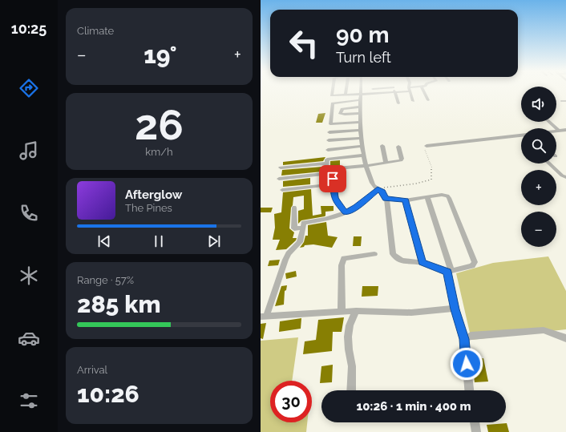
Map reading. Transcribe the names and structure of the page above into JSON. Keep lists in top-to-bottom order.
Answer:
{
  "page": {
    "tabs": "10:25",
    "tile": [
      "Climate",
      ["26", "km/h"],
      ["Range · 57%", "285 km"],
      ["Arrival", "10:26"]
    ],
    "turn": ["90 m", "Turn left"],
    "heat": ["−", "19°", "+"],
    "map_buttons": ["+", "−"],
    "song": ["Afterglow", "The Pines"],
    "limit": "30",
    "trip": "10:26 · 1 min · 400 m"
  }
}
